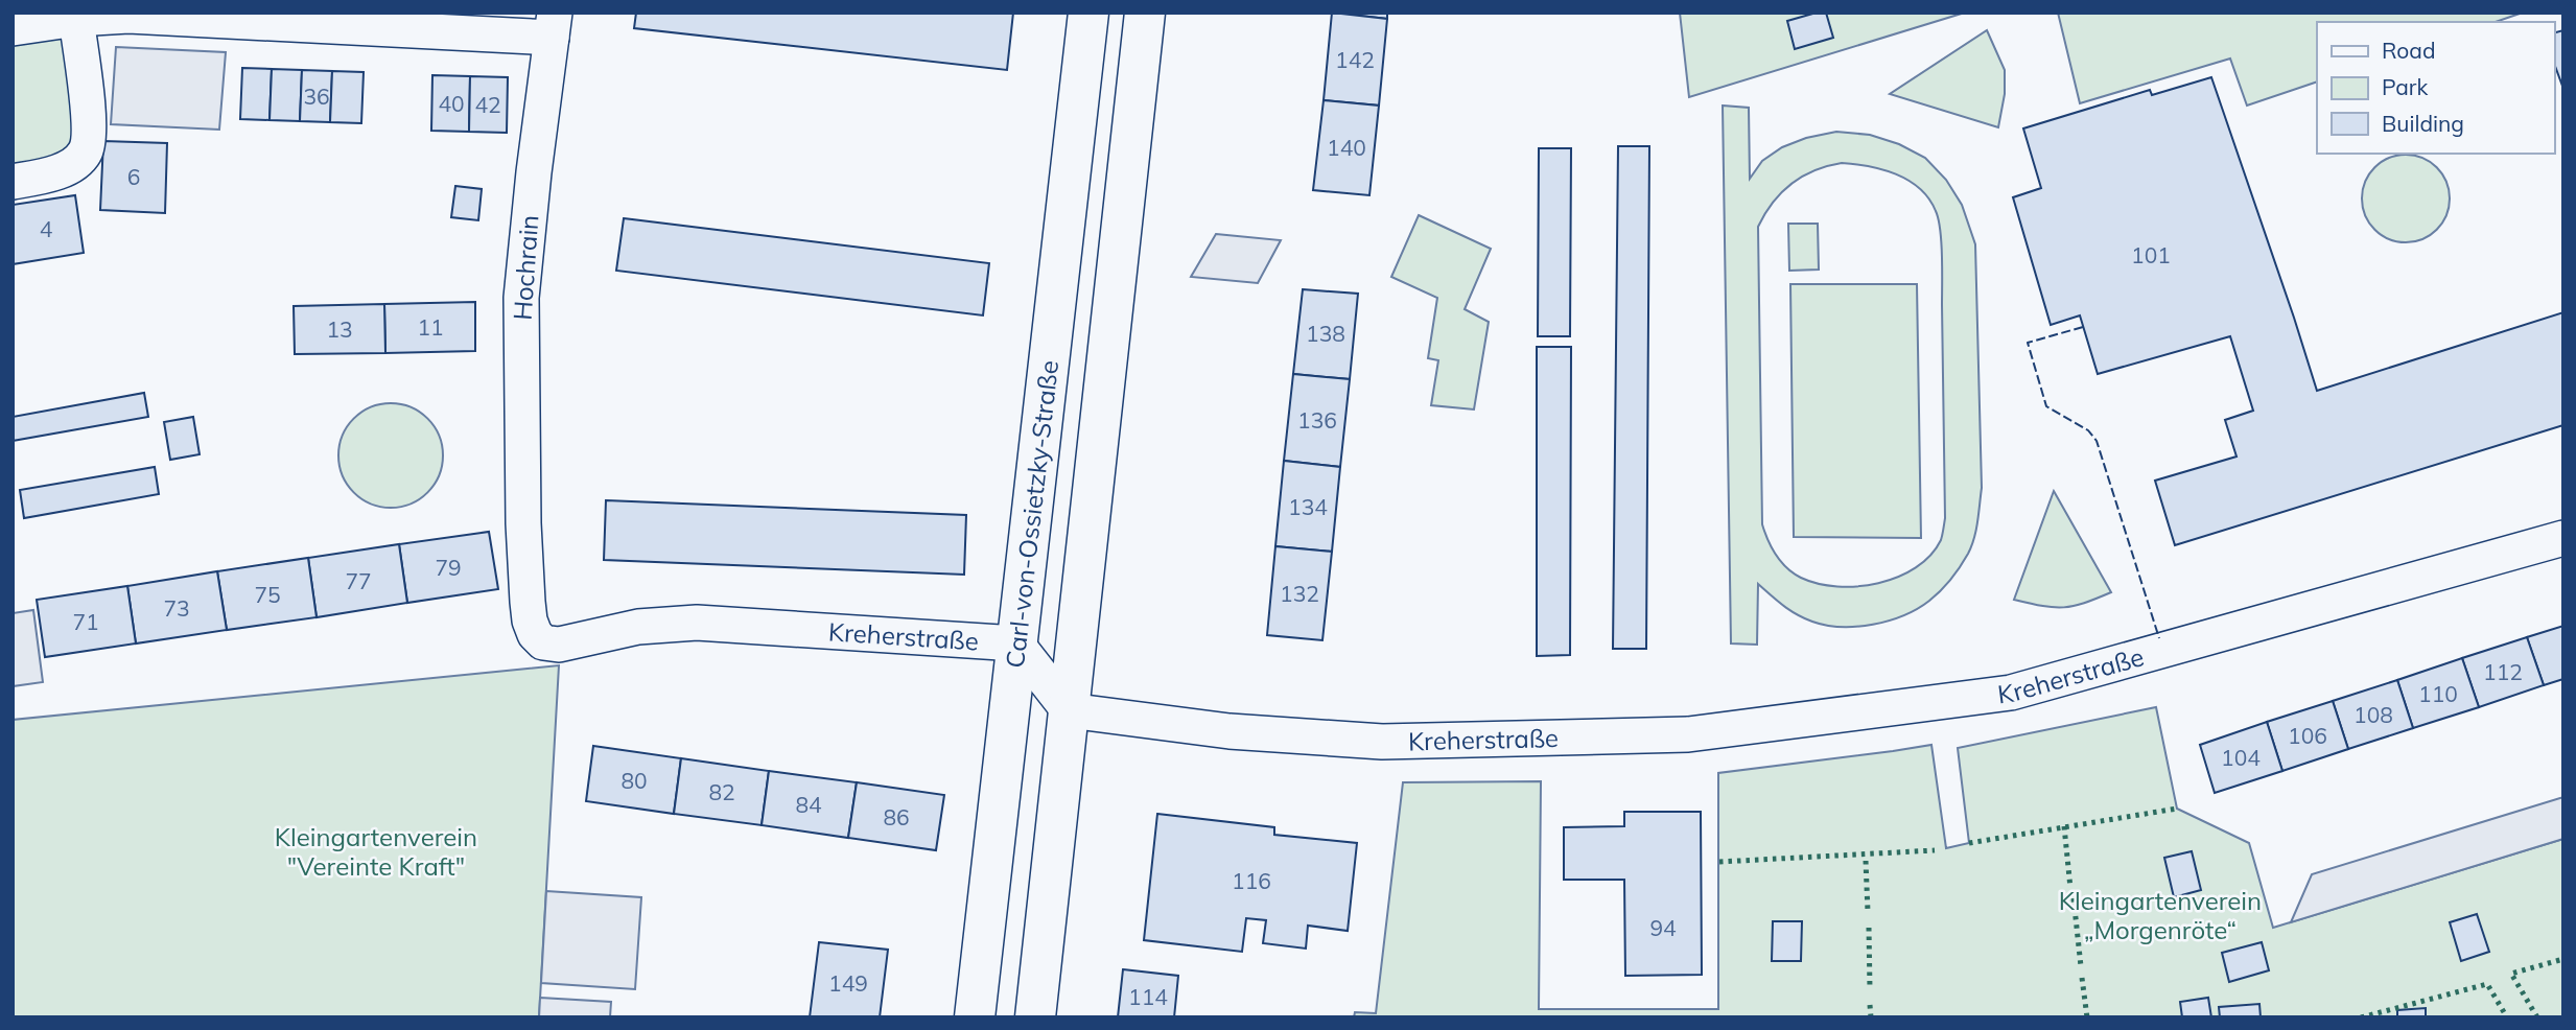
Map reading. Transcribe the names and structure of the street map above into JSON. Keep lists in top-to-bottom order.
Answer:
{
  "streets": {
    "street": ["Hochrain", "Carl-von-Ossietzky-Straße", "Kreherstraße"]
  },
  "crossings": [
    ["Hochrain", "Kreherstraße"],
    ["Carl-von-Ossietzky-Straße", "Kreherstraße"]
  ],
  "parks": ["Kleingartenverein \"Vereinte Kraft\"", "Kleingartenverein „Morgenröte“"],
  "house_numbers": [
    "142",
    "36",
    "40",
    "42",
    "140",
    "6",
    "4",
    "101",
    "11",
    "13",
    "138",
    "136",
    "134",
    "79",
    "77",
    "132",
    "75",
    "73",
    "71",
    "112",
    "110",
    "108",
    "106",
    "104",
    "80",
    "82",
    "84",
    "86",
    "116",
    "94",
    "149",
    "114"
  ],
  "legend": ["Road", "Park", "Building"]
}
